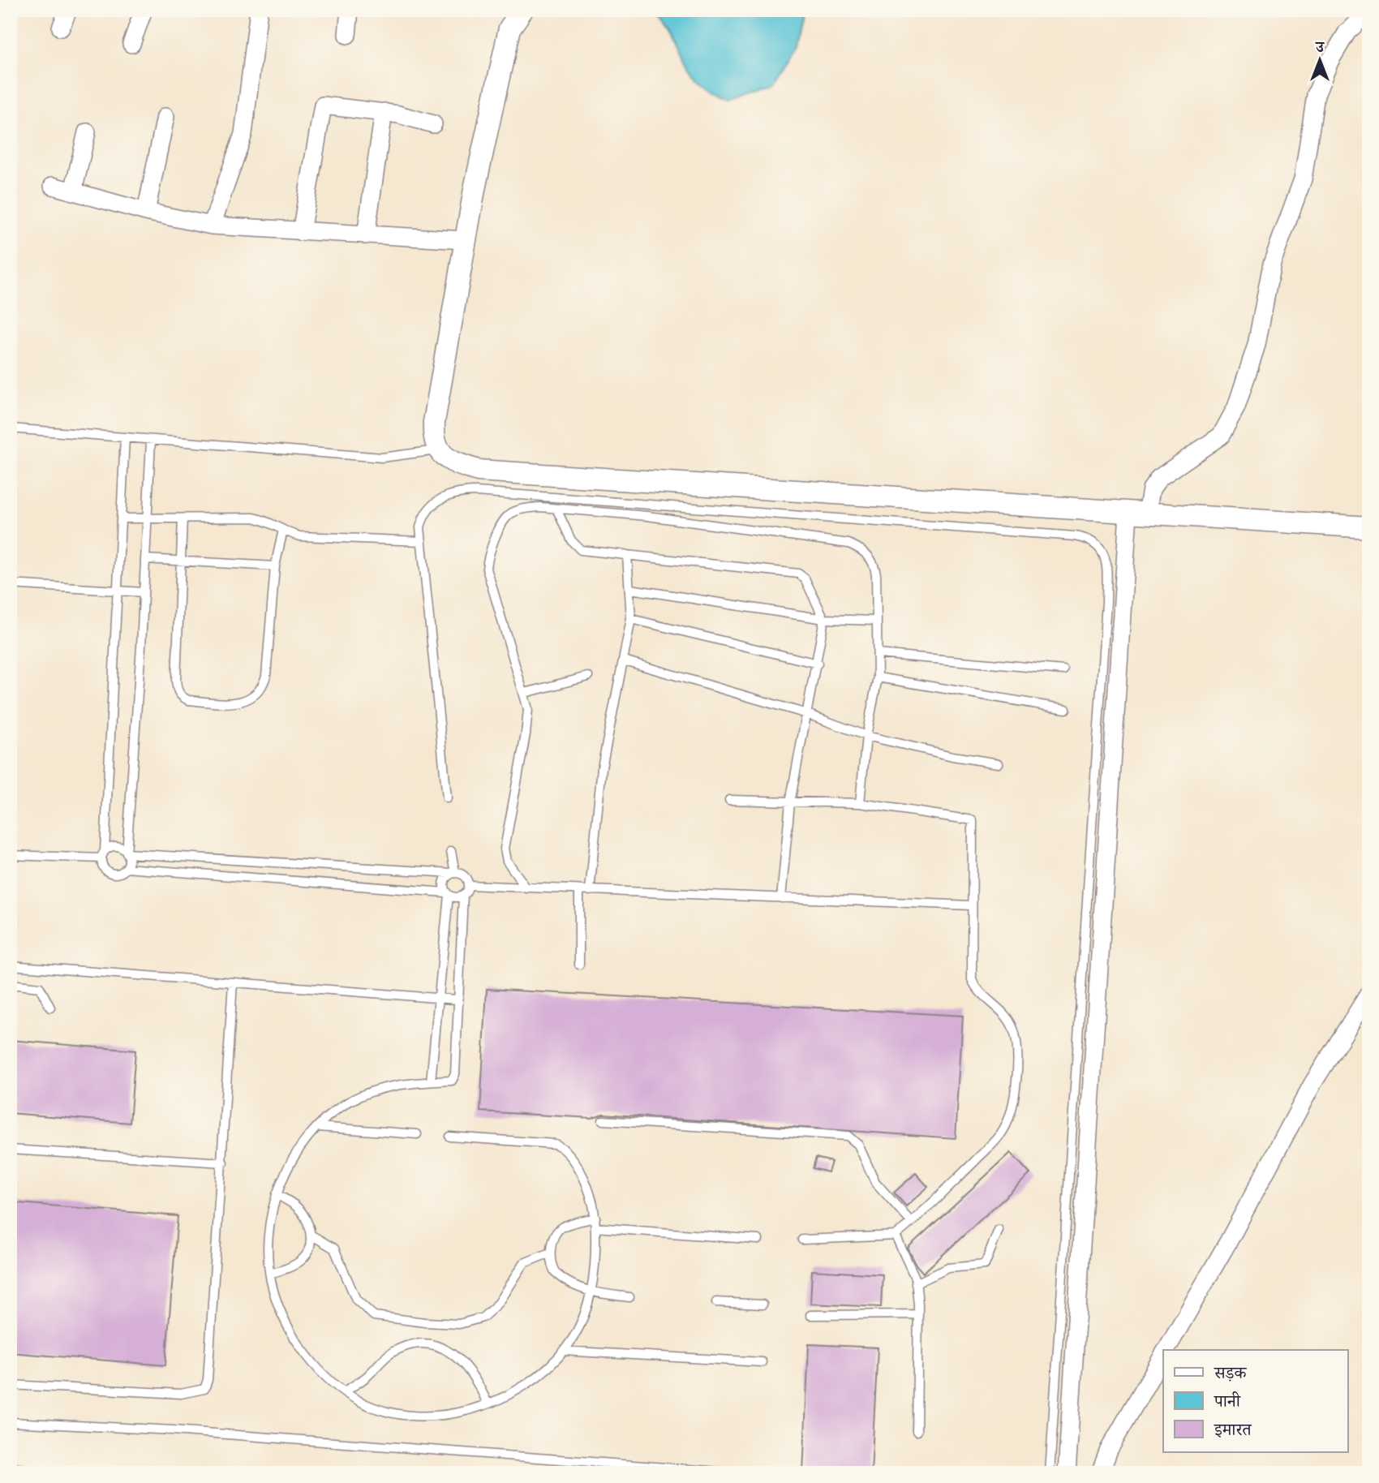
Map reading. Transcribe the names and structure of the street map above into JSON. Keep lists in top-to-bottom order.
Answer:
{
  "legend": ["सड़क", "पानी", "इमारत"],
  "north": "top"
}
